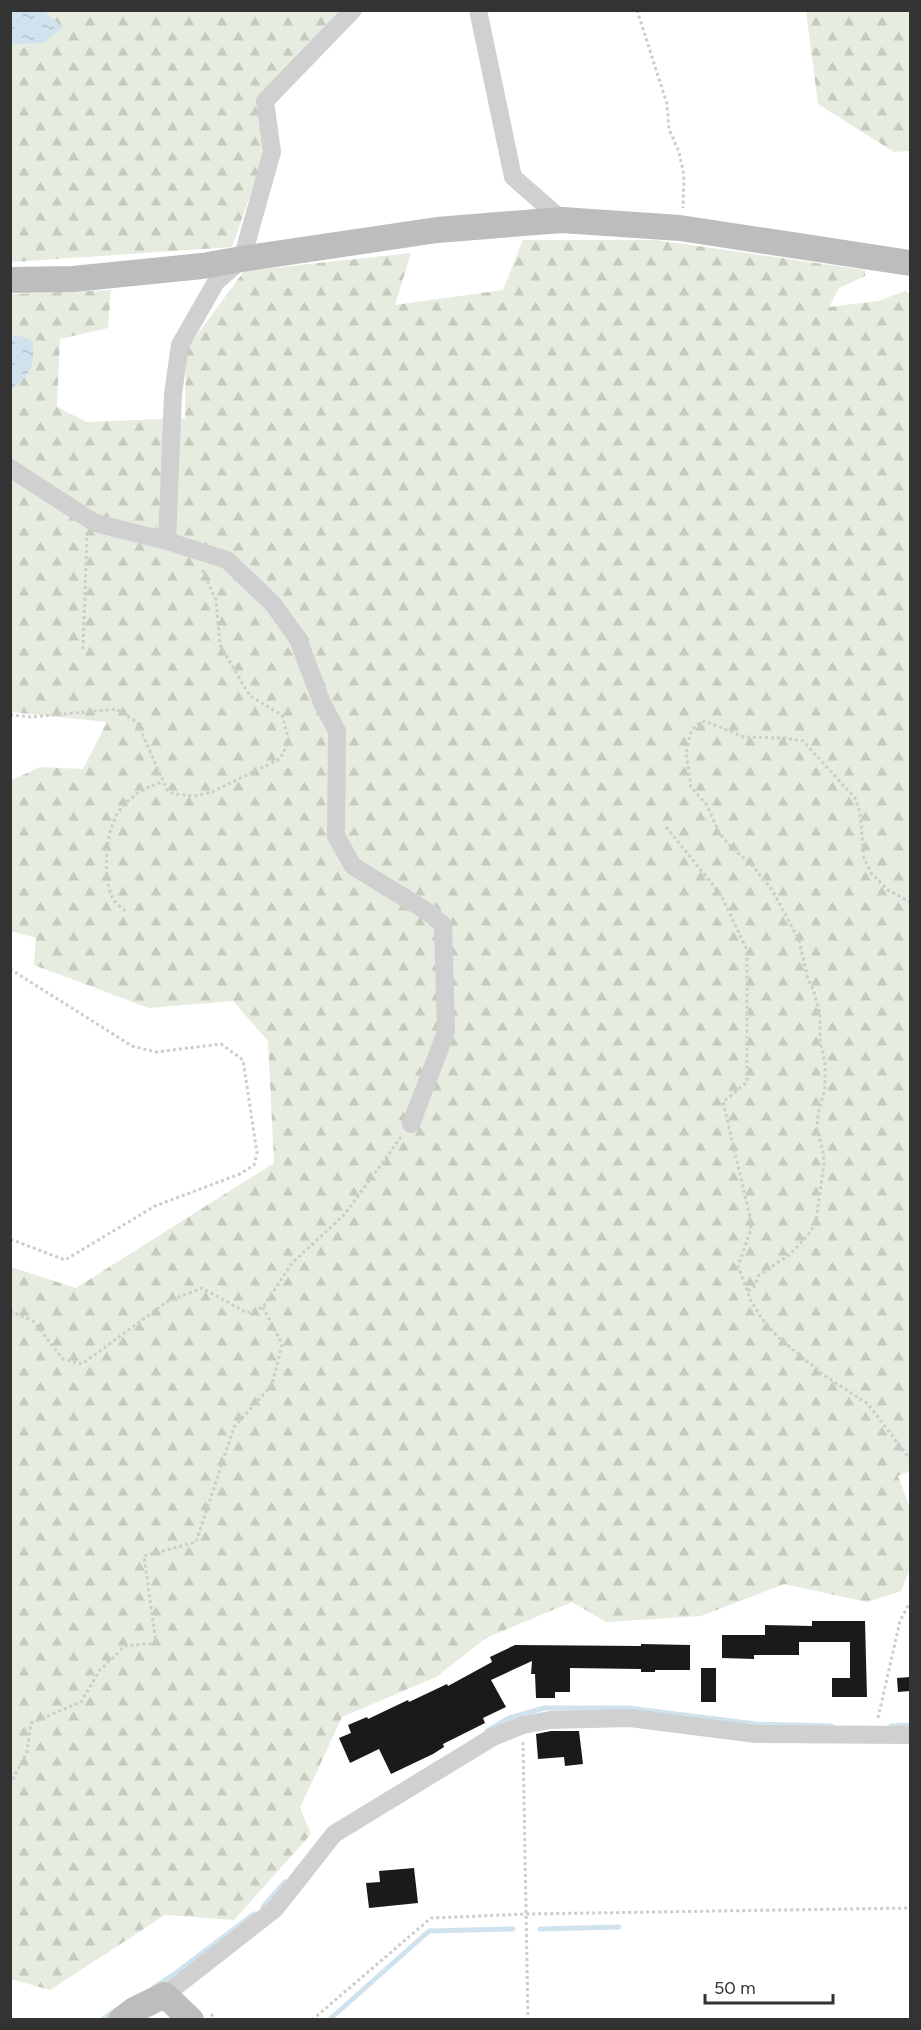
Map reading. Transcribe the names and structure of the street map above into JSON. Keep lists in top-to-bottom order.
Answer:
{
  "scale_bar": "50 m"
}
